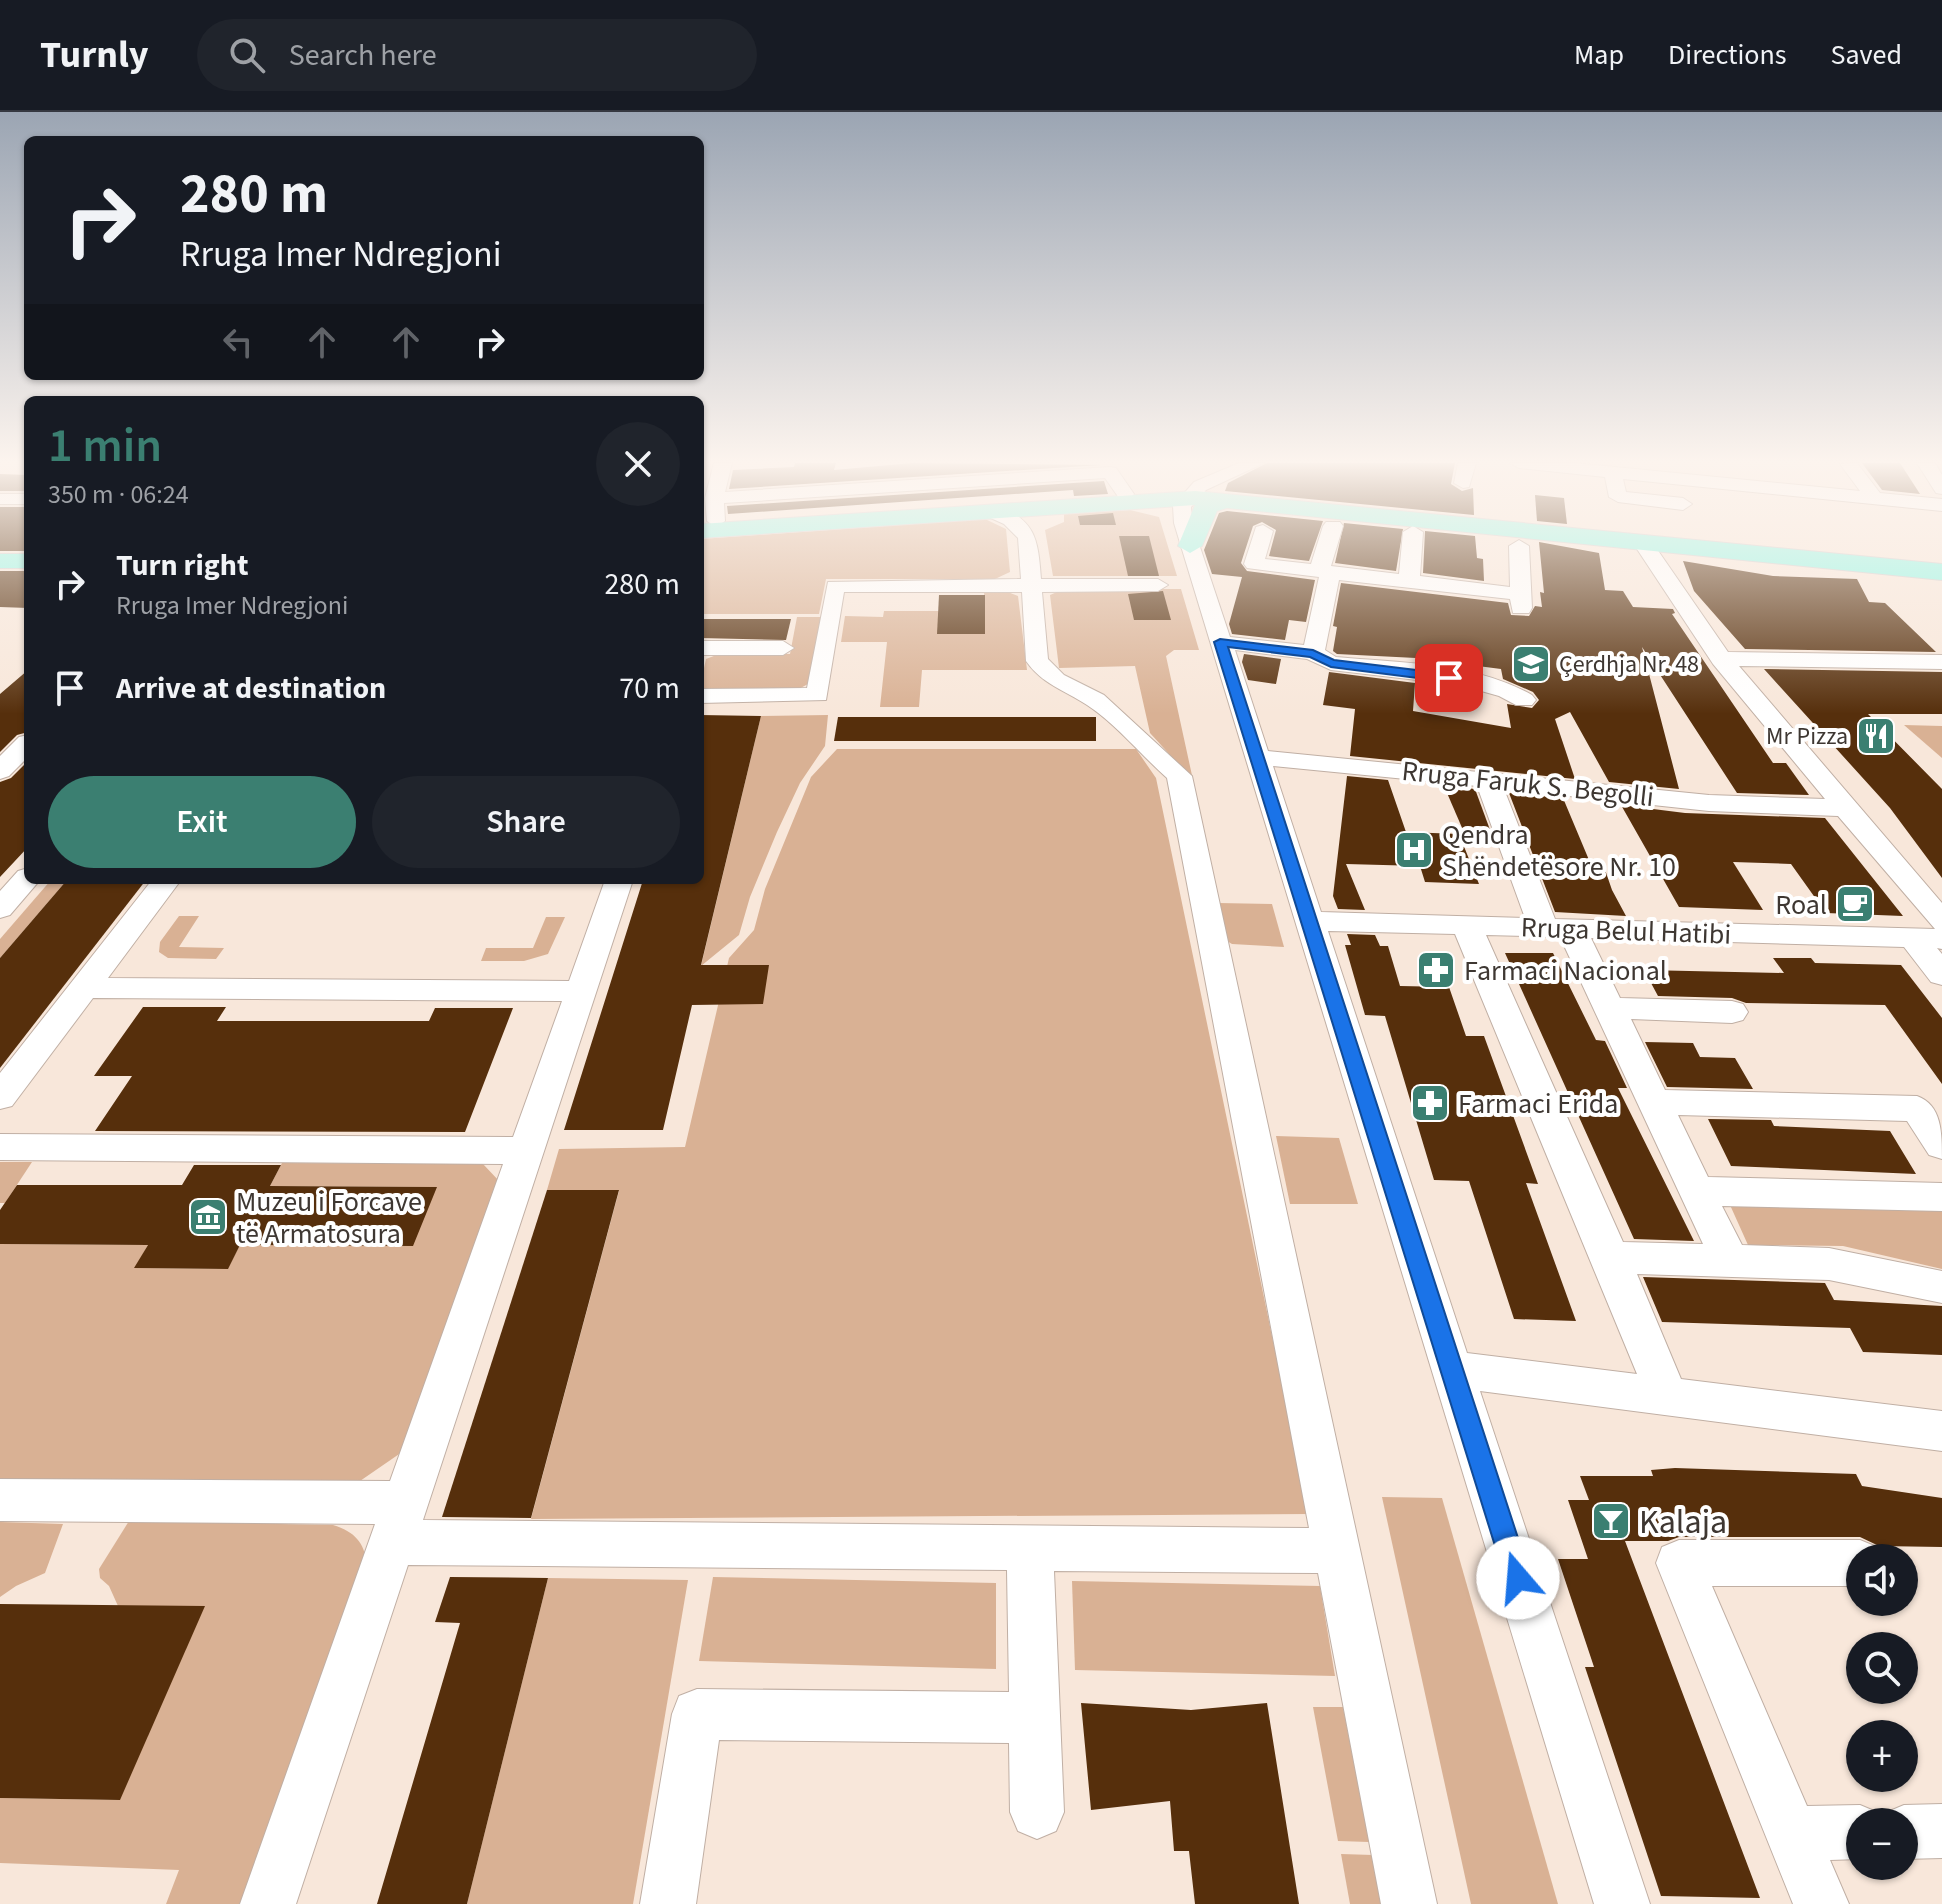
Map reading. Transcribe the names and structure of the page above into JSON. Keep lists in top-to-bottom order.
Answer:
{
  "streets": {
    "street": ["Rruga Faruk S. Begolli", "Rruga Belul Hatibi"]
  },
  "places": {
    "school or university": ["Çerdhja Nr. 48"],
    "restaurant": ["Mr Pizza"],
    "hospital": ["Qendra Shëndetësore Nr. 10"],
    "cafe": ["Roal"],
    "pharmacy": ["Farmaci Nacional", "Farmaci Erida"],
    "museum": ["Muzeu i Forcave të Armatosura"],
    "bar": ["Kalaja"]
  },
  "page": {
    "header": "Turnly",
    "search": "Search here",
    "nav": ["Map", "Directions", "Saved"],
    "turn": ["280 m", "Rruga Imer Ndregjoni"],
    "heading": ["1 min", "350 m · 06:24"],
    "list": [
      {
        "name": "Turn right",
        "note": "Rruga Imer Ndregjoni",
        "value": "280 m"
      },
      {
        "name": "Arrive at destination",
        "value": "70 m"
      }
    ],
    "buttons": ["Exit", "Share"],
    "map_buttons": ["+", "−"]
  }
}
